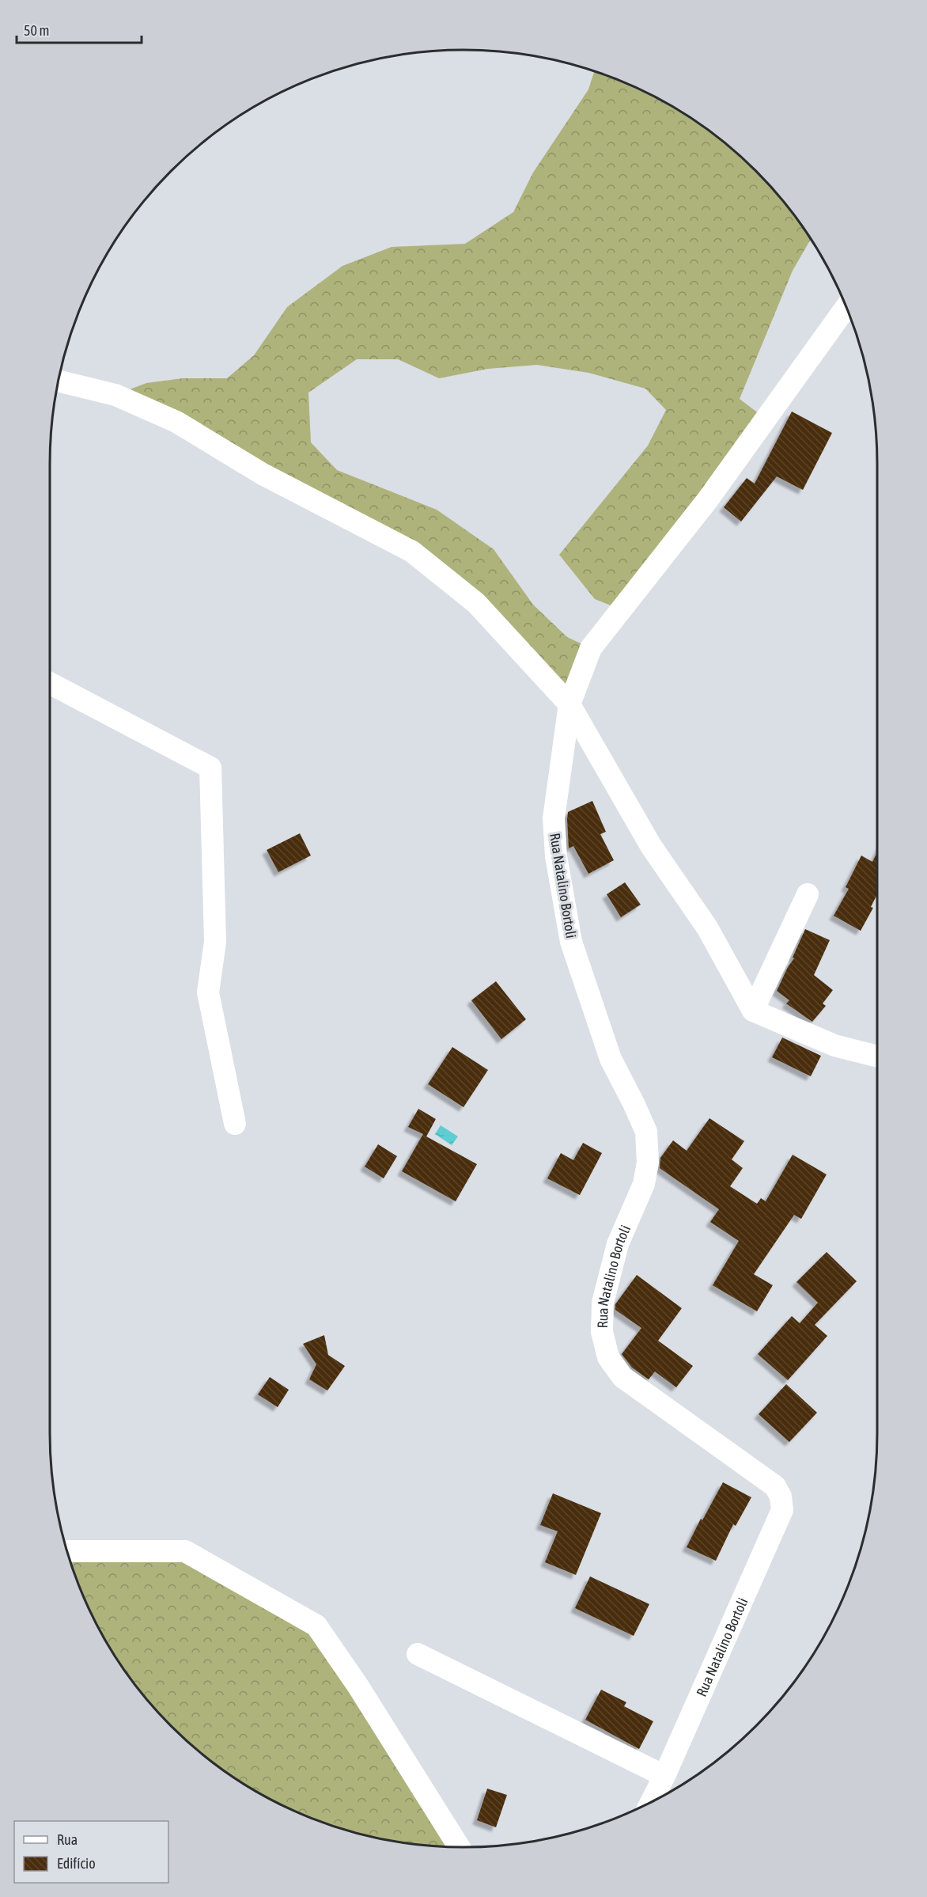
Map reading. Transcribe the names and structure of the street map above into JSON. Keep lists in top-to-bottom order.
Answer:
{
  "streets": {
    "street": ["Rua Natalino Bortoli"]
  },
  "legend": ["Rua", "Edifício"],
  "scale_bar": "50 m"
}
